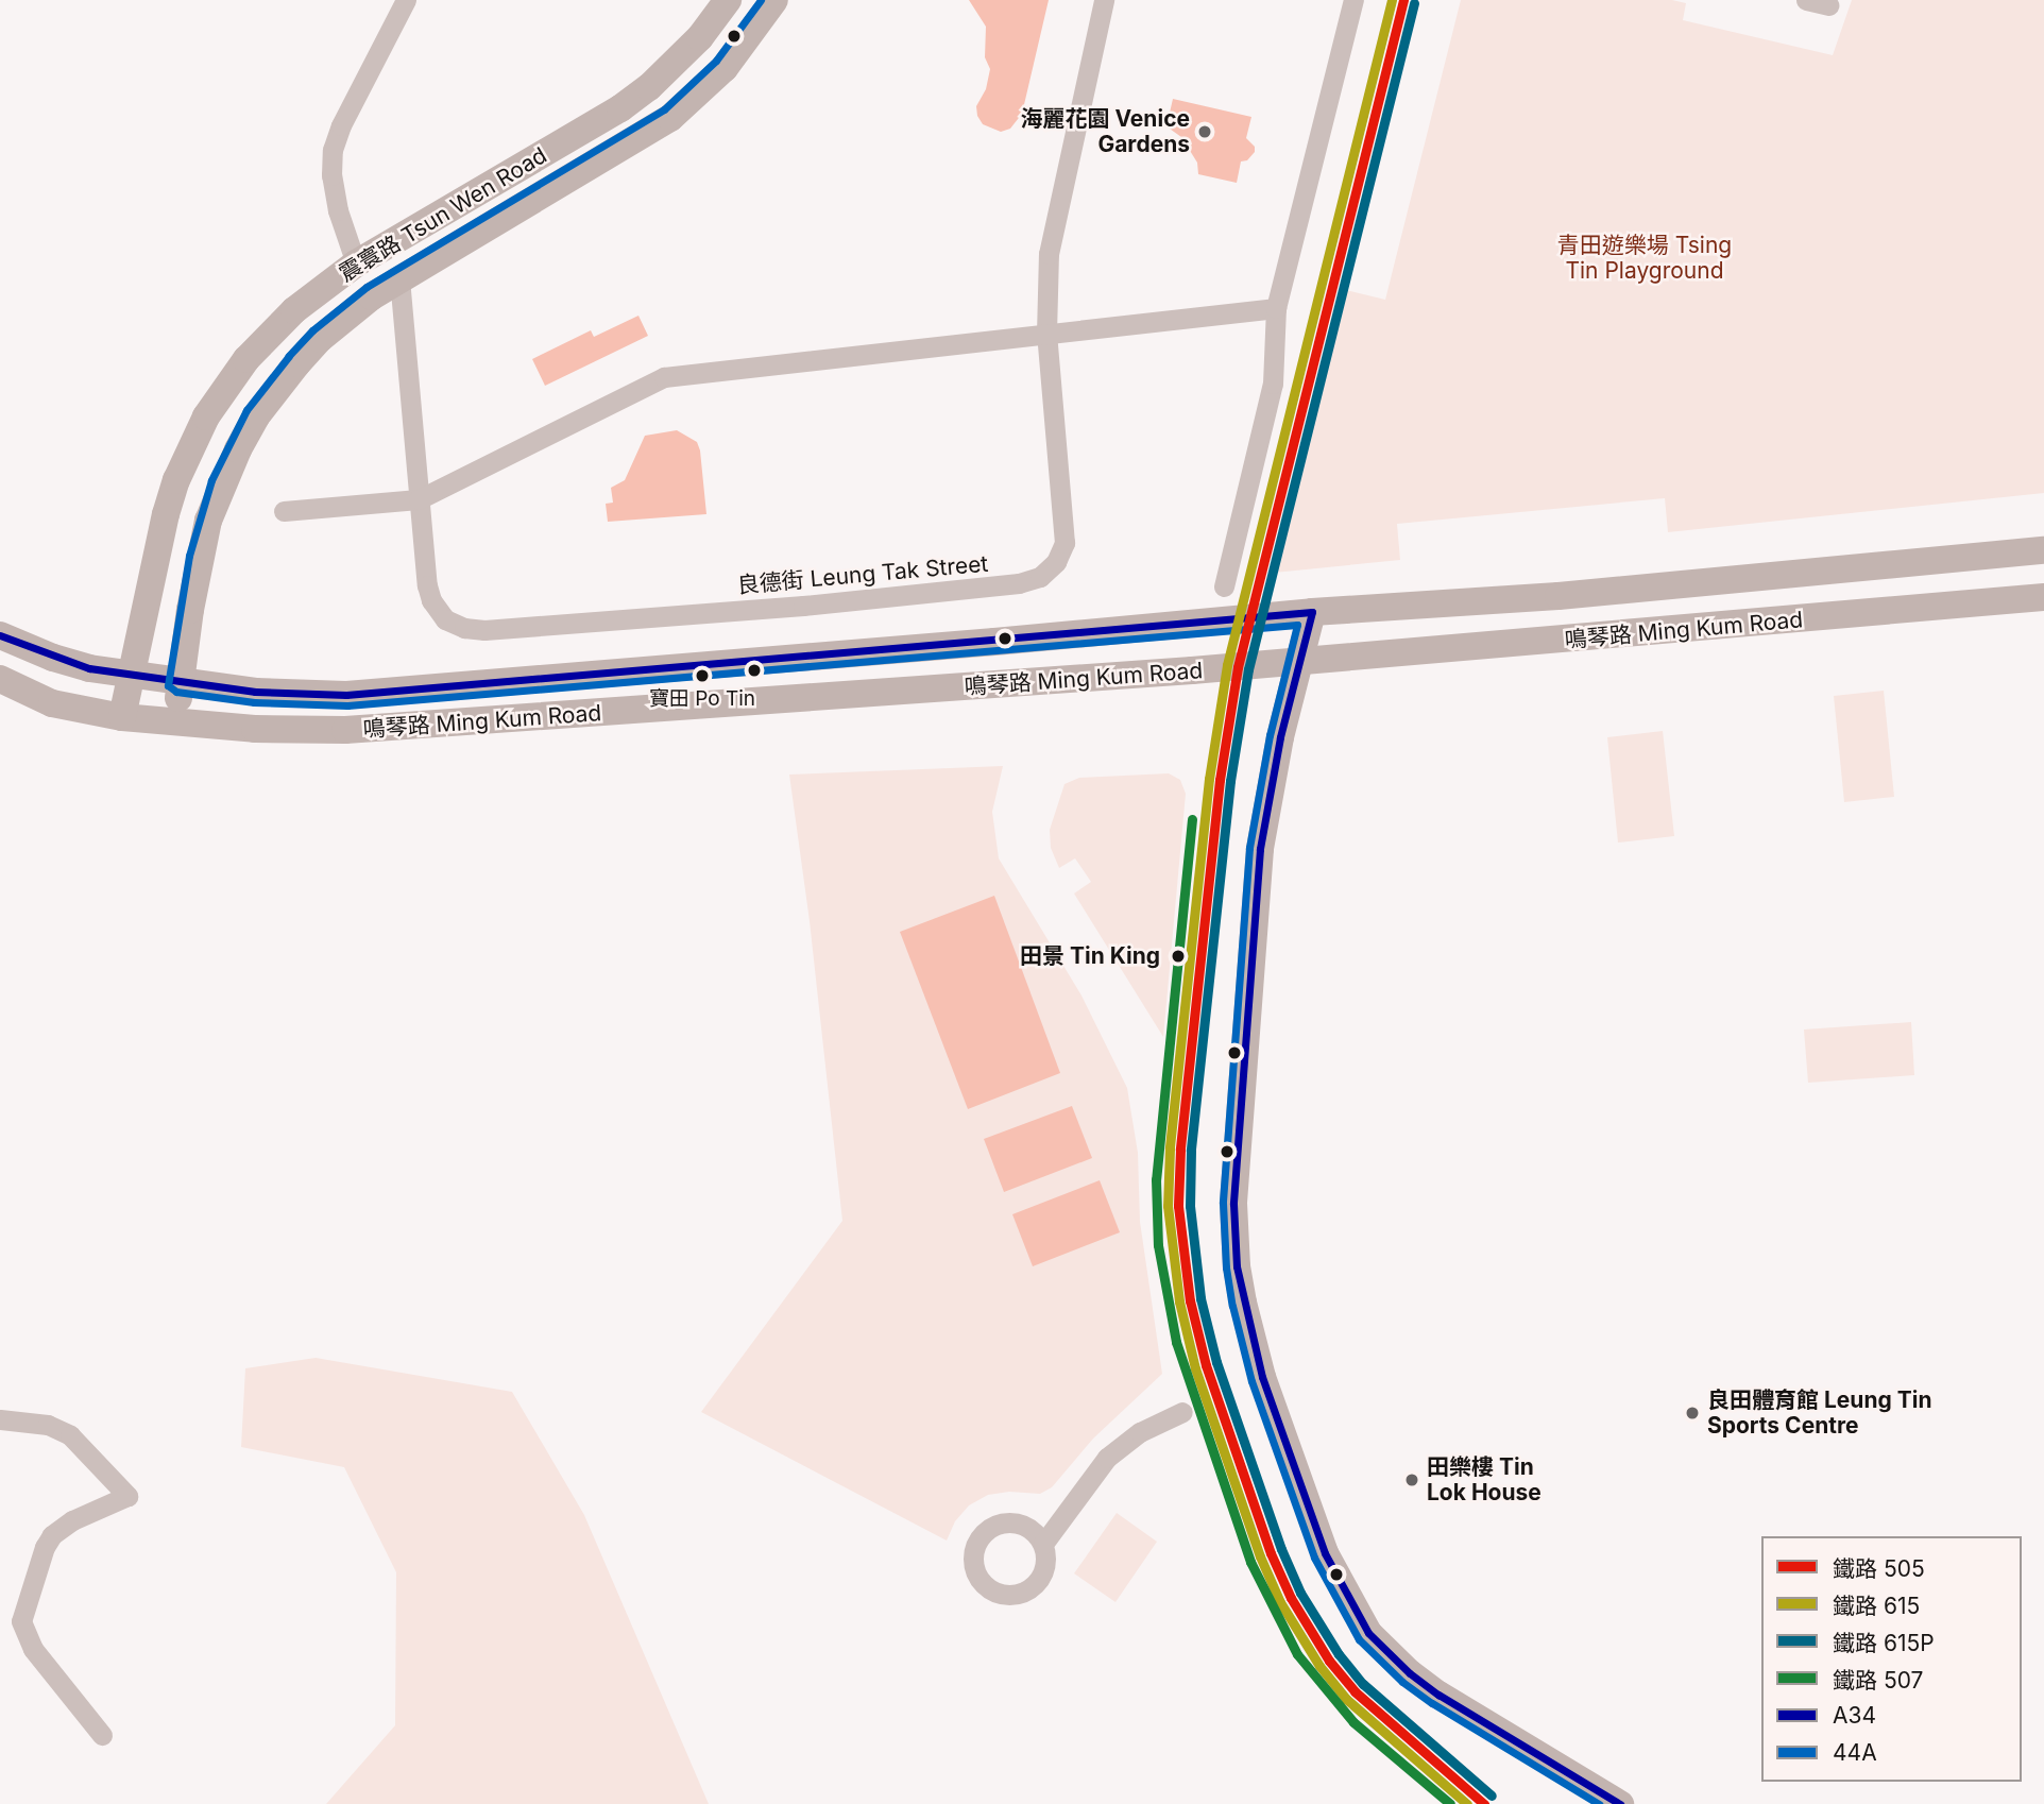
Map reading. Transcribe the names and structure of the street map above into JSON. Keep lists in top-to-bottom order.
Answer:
{
  "streets": {
    "main road": ["震寰路 Tsun Wen Road", "鳴琴路 Ming Kum Road"],
    "street": ["良德街 Leung Tak Street"]
  },
  "crossings": [
    ["震寰路 Tsun Wen Road", "良德街 Leung Tak Street"],
    ["震寰路 Tsun Wen Road", "鳴琴路 Ming Kum Road"]
  ],
  "parks": ["青田遊樂場 Tsing Tin Playground"],
  "places": [
    "海麗花園 Venice Gardens",
    "寶田 Po Tin",
    "田景 Tin King",
    "良田體育館 Leung Tin Sports Centre",
    "田樂樓 Tin Lok House"
  ],
  "lines": [
    "rail line 505",
    "rail line 615",
    "transit line 44A",
    "rail line 615P",
    "transit line A34",
    "rail line 507"
  ],
  "legend": [
    "鐵路 505",
    "鐵路 615",
    "鐵路 615P",
    "鐵路 507",
    "A34",
    "44A"
  ]
}
